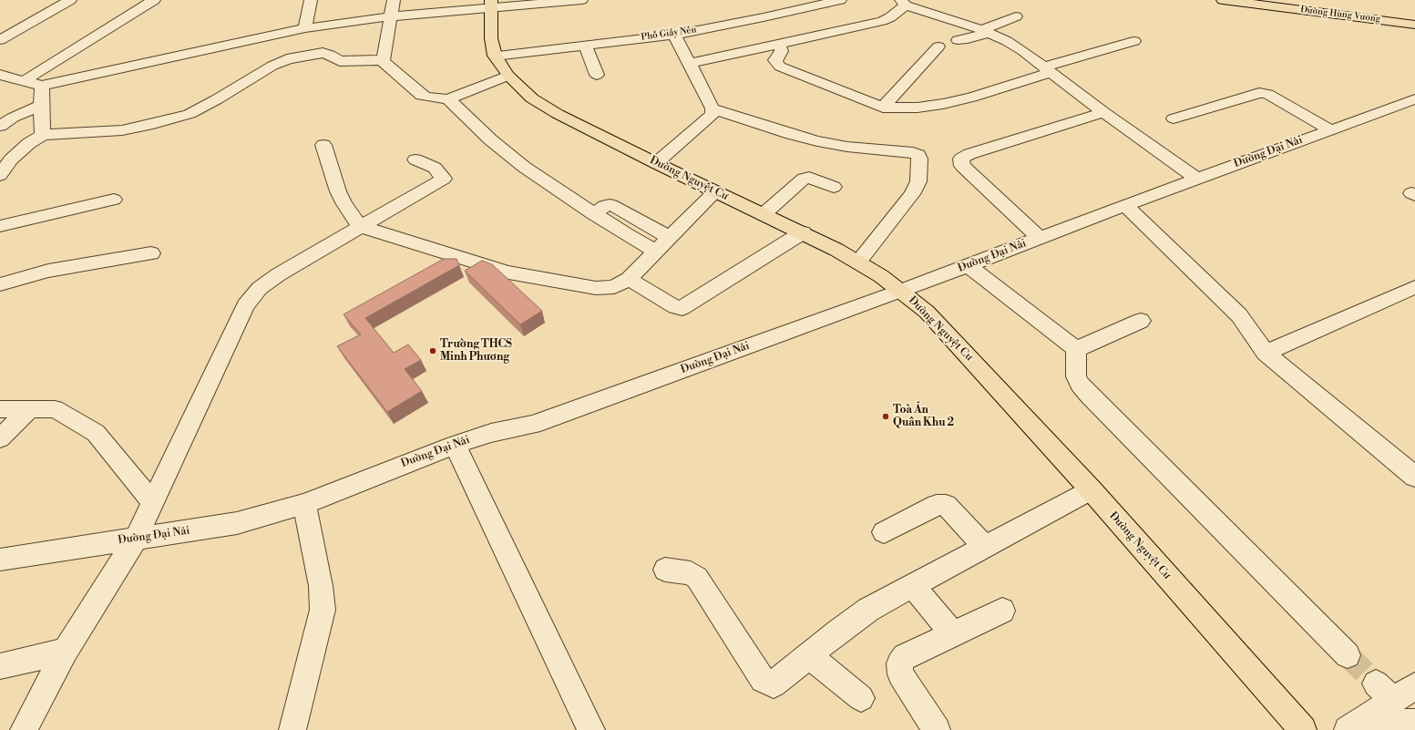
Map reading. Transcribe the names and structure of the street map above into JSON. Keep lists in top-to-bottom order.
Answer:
{
  "streets": {
    "main road": ["Đường Hùng Vương", "Đường Nguyệt Cư"],
    "street": ["Phố Giấy Nến", "Đường Đại Nải"]
  },
  "crossings": [
    ["Phố Giấy Nến", "Đường Nguyệt Cư"],
    ["Đường Đại Nải", "Đường Nguyệt Cư"]
  ],
  "places": ["Trường THCS Minh Phương", "Toà Án Quân Khu 2"]
}
